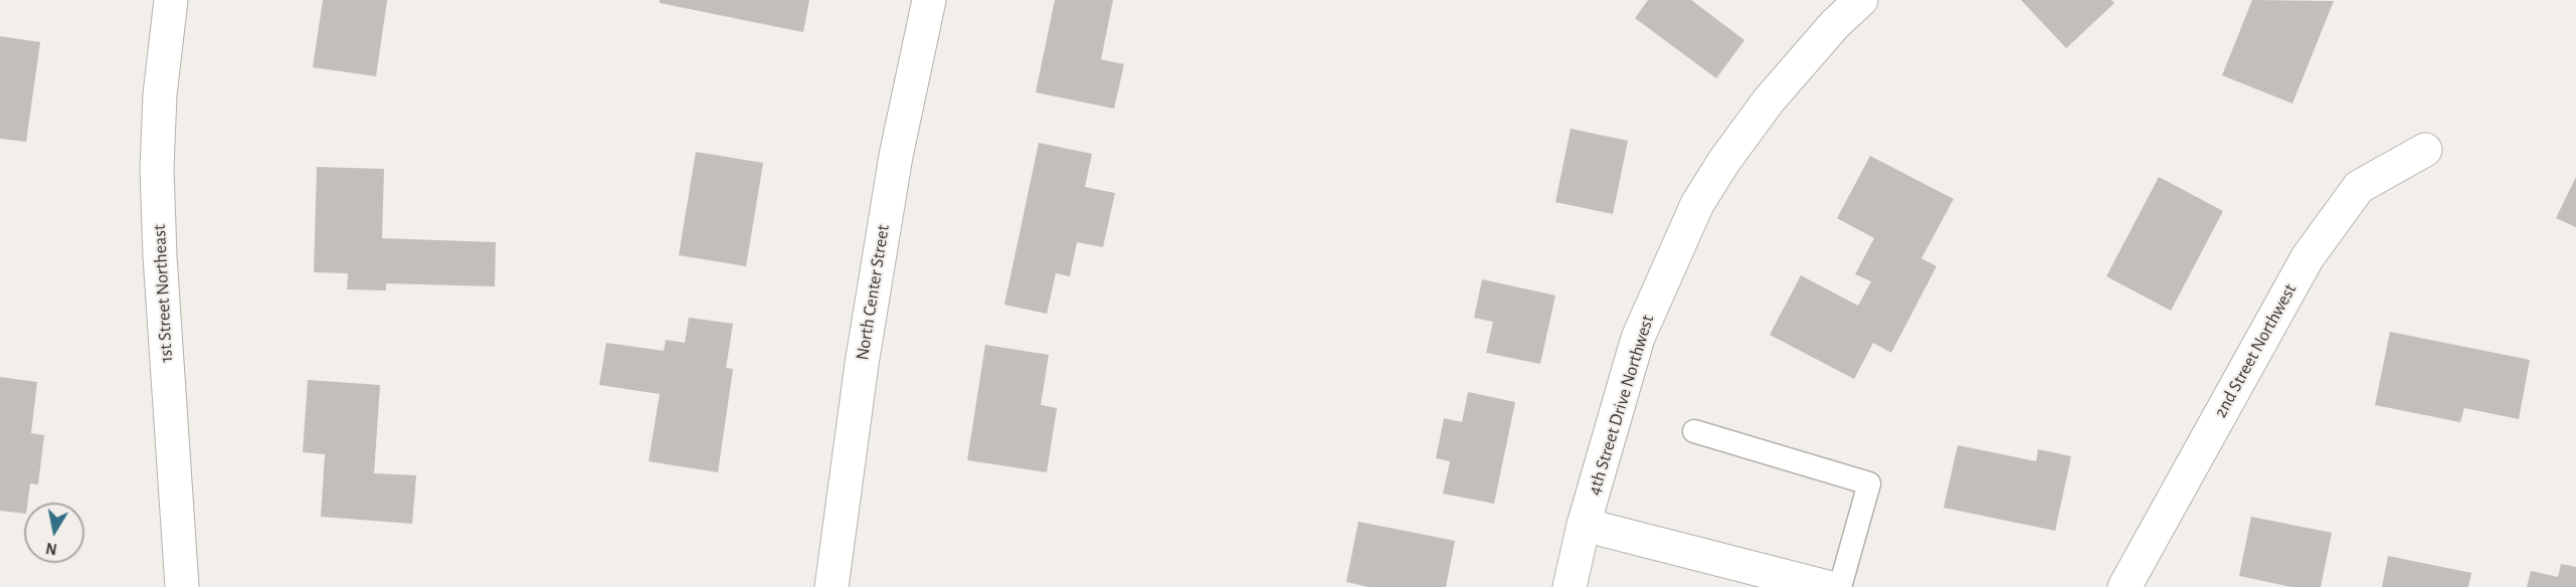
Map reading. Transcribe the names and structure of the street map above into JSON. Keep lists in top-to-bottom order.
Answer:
{
  "streets": {
    "street": [
      "North Center Street",
      "1st Street Northeast",
      "2nd Street Northwest",
      "4th Street Drive Northwest"
    ]
  },
  "north": "bottom"
}
